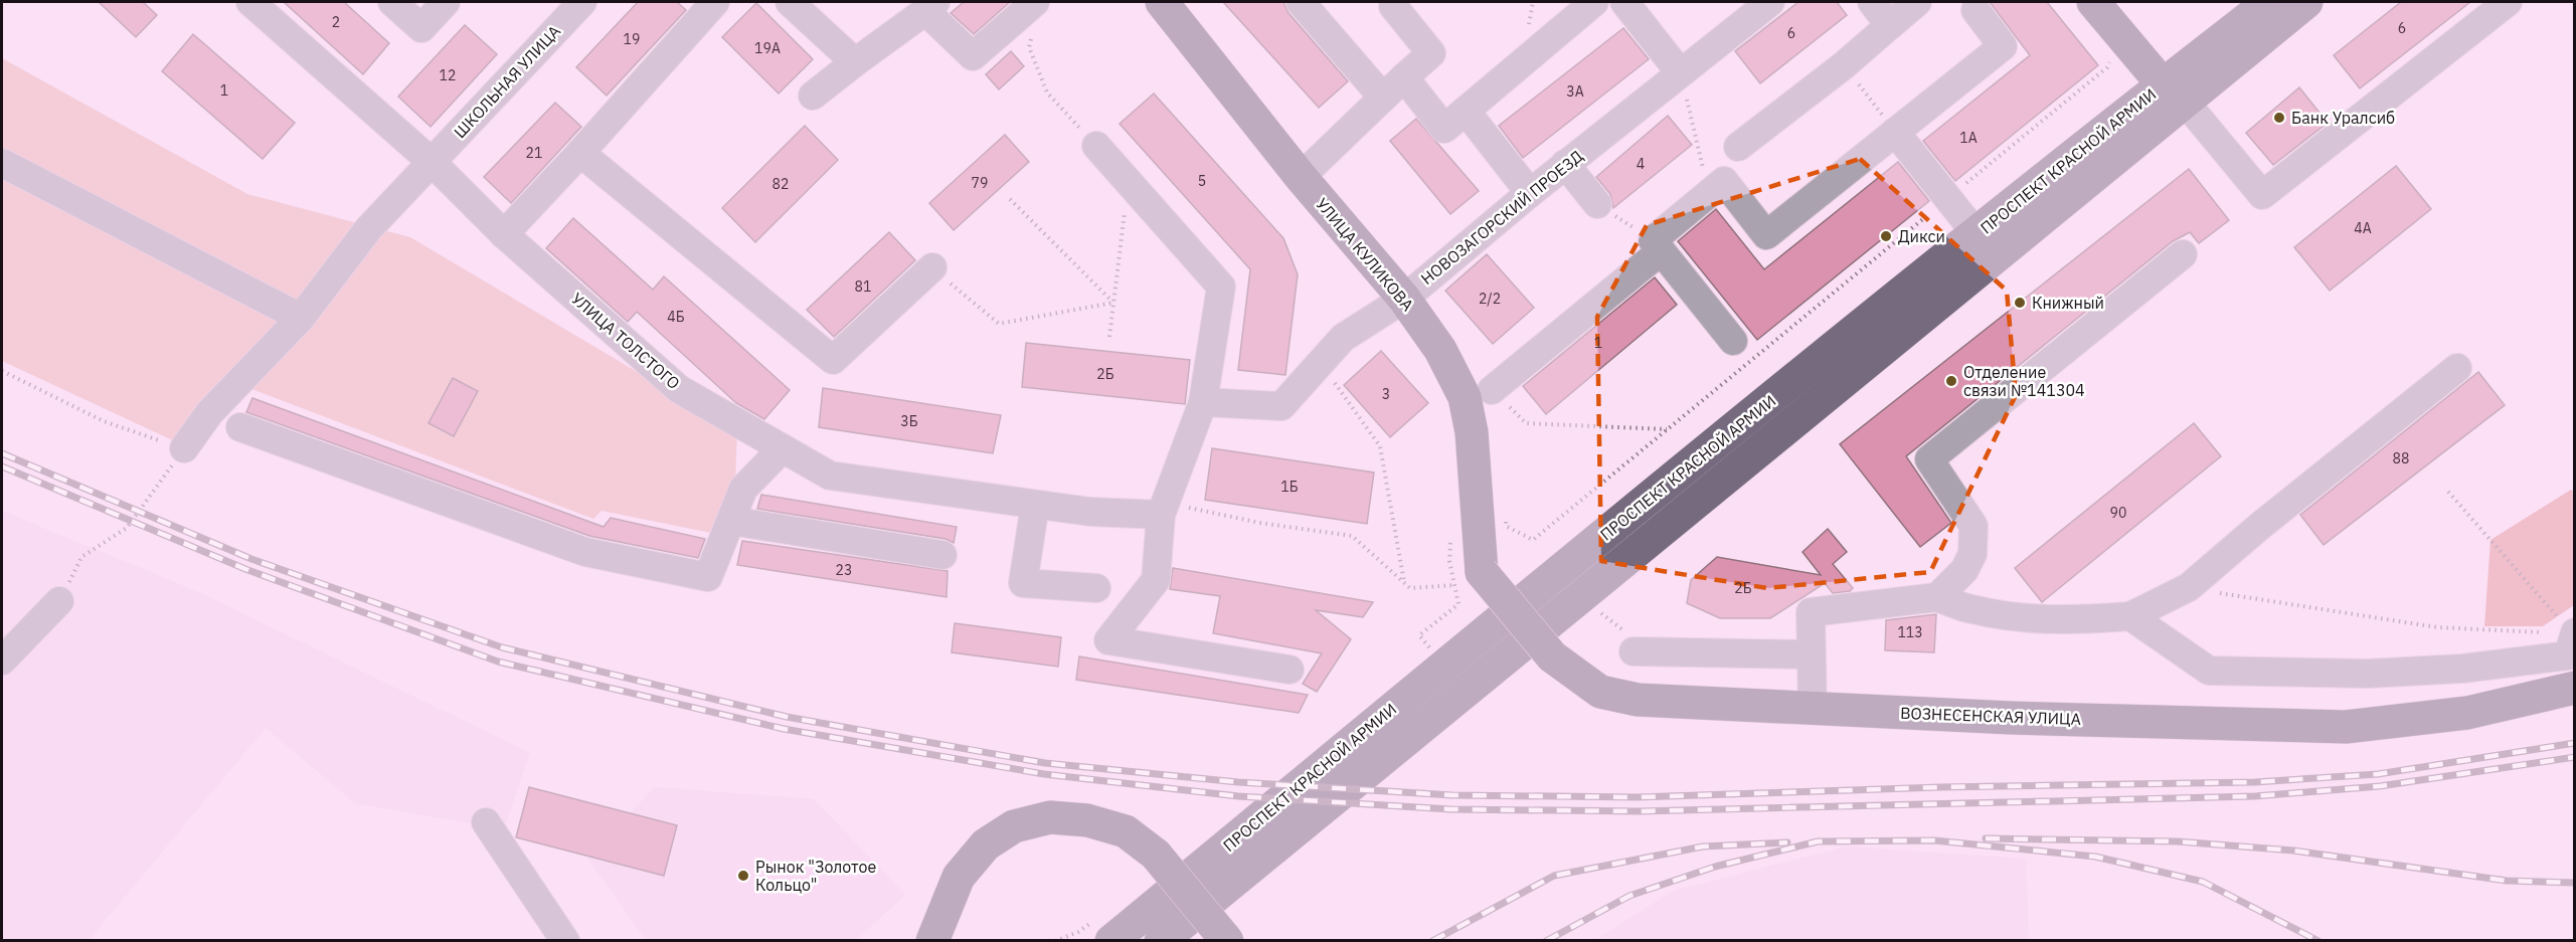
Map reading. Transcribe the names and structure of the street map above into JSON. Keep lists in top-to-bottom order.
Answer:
{
  "streets": {
    "main road": ["ПРОСПЕКТ КРАСНОЙ АРМИИ", "УЛИЦА КУЛИКОВА", "ВОЗНЕСЕНСКАЯ УЛИЦА"],
    "street": ["ШКОЛЬНАЯ УЛИЦА", "НОВОЗАГОРСКИЙ ПРОЕЗД", "УЛИЦА ТОЛСТОГО"]
  },
  "crossings": [
    ["ШКОЛЬНАЯ УЛИЦА", "УЛИЦА ТОЛСТОГО"],
    ["НОВОЗАГОРСКИЙ ПРОЕЗД", "УЛИЦА КУЛИКОВА"],
    ["УЛИЦА КУЛИКОВА", "ВОЗНЕСЕНСКАЯ УЛИЦА"]
  ],
  "places": [
    "Банк Уралсиб",
    "Дикси",
    "Книжный",
    "Отделение связи №141304",
    "Рынок \"Золотое Кольцо\""
  ],
  "house_numbers": [
    "2",
    "6",
    "6",
    "19",
    "19А",
    "12",
    "1",
    "3А",
    "1А",
    "21",
    "4",
    "5",
    "79",
    "82",
    "4А",
    "81",
    "2/2",
    "4Б",
    "1",
    "2Б",
    "3",
    "3Б",
    "88",
    "1Б",
    "90",
    "23",
    "2Б",
    "113"
  ]
}
